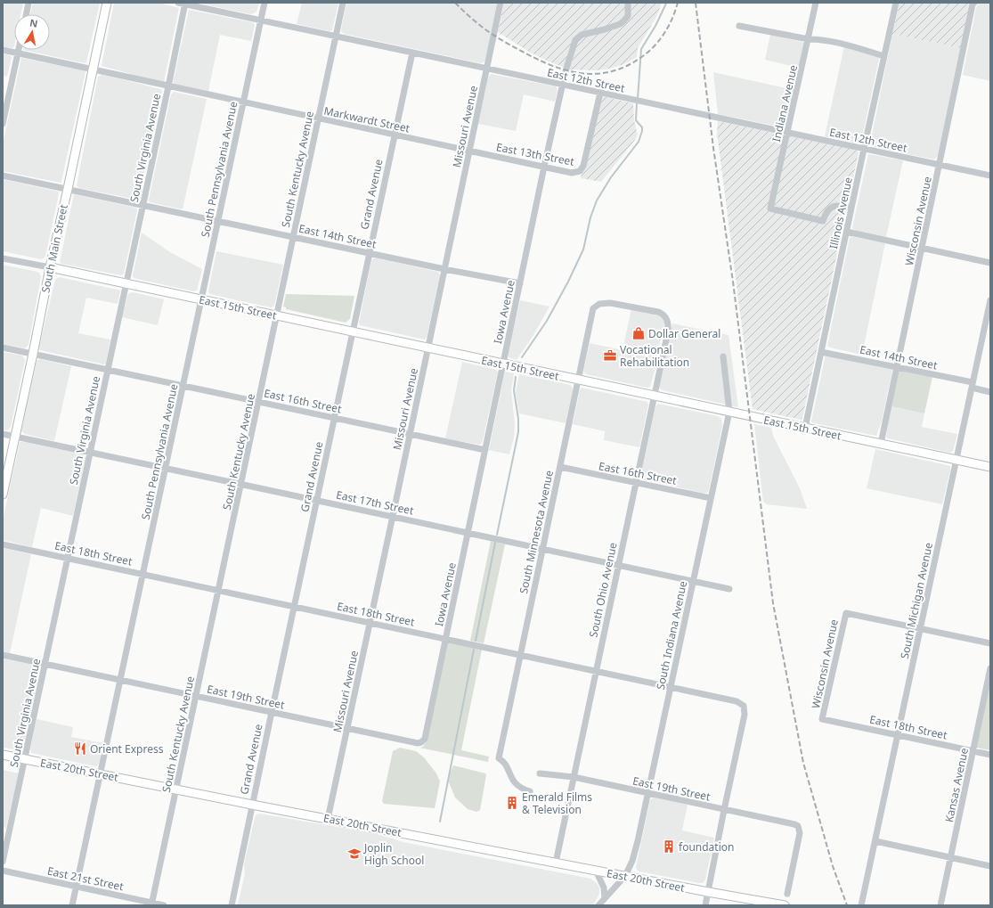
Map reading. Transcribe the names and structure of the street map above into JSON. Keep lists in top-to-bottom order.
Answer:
{
  "streets": {
    "main road": ["South Main Street", "East 15th Street", "East 20th Street"],
    "street": [
      "East 12th Street",
      "Indiana Avenue",
      "Markwardt Street",
      "Missouri Avenue",
      "South Virginia Avenue",
      "East 13th Street",
      "South Pennsylvania Avenue",
      "South Kentucky Avenue",
      "Grand Avenue",
      "Illinois Avenue",
      "Wisconsin Avenue",
      "East 14th Street",
      "Iowa Avenue",
      "East 16th Street",
      "East 17th Street",
      "South Minnesota Avenue",
      "East 18th Street",
      "South Ohio Avenue",
      "South Michigan Avenue",
      "South Indiana Avenue",
      "East 19th Street",
      "Kansas Avenue",
      "East 21st Street"
    ]
  },
  "crossings": [
    ["East 12th Street", "Indiana Avenue"],
    ["East 12th Street", "Missouri Avenue"],
    ["East 12th Street", "South Virginia Avenue"],
    ["East 12th Street", "East 13th Street"],
    ["East 12th Street", "South Pennsylvania Avenue"],
    ["East 12th Street", "South Kentucky Avenue"],
    ["East 12th Street", "Grand Avenue"],
    ["East 12th Street", "Illinois Avenue"],
    ["East 12th Street", "Wisconsin Avenue"],
    ["East 12th Street", "Iowa Avenue"],
    ["Indiana Avenue", "Illinois Avenue"],
    ["Markwardt Street", "Missouri Avenue"],
    ["Markwardt Street", "South Virginia Avenue"],
    ["Markwardt Street", "East 13th Street"],
    ["Markwardt Street", "South Pennsylvania Avenue"],
    ["Markwardt Street", "South Kentucky Avenue"],
    ["Markwardt Street", "Grand Avenue"],
    ["Markwardt Street", "South Main Street"],
    ["Missouri Avenue", "East 13th Street"],
    ["Missouri Avenue", "East 14th Street"],
    ["Missouri Avenue", "East 15th Street"],
    ["Missouri Avenue", "East 16th Street"],
    ["Missouri Avenue", "East 17th Street"],
    ["Missouri Avenue", "East 18th Street"],
    ["Missouri Avenue", "East 19th Street"],
    ["Missouri Avenue", "East 20th Street"],
    ["South Virginia Avenue", "East 14th Street"],
    ["South Virginia Avenue", "East 15th Street"],
    ["South Virginia Avenue", "East 16th Street"],
    ["South Virginia Avenue", "East 17th Street"],
    ["South Virginia Avenue", "East 18th Street"],
    ["South Virginia Avenue", "East 19th Street"],
    ["South Virginia Avenue", "East 20th Street"],
    ["East 13th Street", "Iowa Avenue"],
    ["South Pennsylvania Avenue", "East 14th Street"],
    ["South Pennsylvania Avenue", "East 15th Street"],
    ["South Pennsylvania Avenue", "East 16th Street"],
    ["South Pennsylvania Avenue", "East 17th Street"],
    ["South Pennsylvania Avenue", "East 18th Street"],
    ["South Pennsylvania Avenue", "East 19th Street"],
    ["South Pennsylvania Avenue", "East 20th Street"],
    ["South Pennsylvania Avenue", "East 21st Street"],
    ["South Kentucky Avenue", "East 14th Street"],
    ["South Kentucky Avenue", "East 15th Street"],
    ["South Kentucky Avenue", "East 16th Street"],
    ["South Kentucky Avenue", "East 17th Street"],
    ["South Kentucky Avenue", "East 18th Street"],
    ["South Kentucky Avenue", "East 19th Street"],
    ["South Kentucky Avenue", "East 20th Street"],
    ["South Kentucky Avenue", "East 21st Street"],
    ["Grand Avenue", "East 14th Street"],
    ["Grand Avenue", "East 15th Street"],
    ["Grand Avenue", "East 16th Street"],
    ["Grand Avenue", "East 17th Street"],
    ["Grand Avenue", "East 18th Street"],
    ["Grand Avenue", "East 19th Street"],
    ["Grand Avenue", "East 20th Street"],
    ["Illinois Avenue", "East 14th Street"],
    ["Illinois Avenue", "East 15th Street"],
    ["Wisconsin Avenue", "East 14th Street"],
    ["Wisconsin Avenue", "East 15th Street"],
    ["Wisconsin Avenue", "East 18th Street"],
    ["Wisconsin Avenue", "South Michigan Avenue"],
    ["East 14th Street", "South Main Street"],
    ["East 14th Street", "Iowa Avenue"],
    ["East 14th Street", "South Michigan Avenue"],
    ["South Main Street", "East 15th Street"],
    ["South Main Street", "East 16th Street"],
    ["South Main Street", "East 17th Street"],
    ["East 15th Street", "Iowa Avenue"],
    ["East 15th Street", "South Minnesota Avenue"],
    ["East 15th Street", "South Ohio Avenue"],
    ["East 15th Street", "South Michigan Avenue"],
    ["East 15th Street", "South Indiana Avenue"],
    ["Iowa Avenue", "East 16th Street"],
    ["Iowa Avenue", "East 17th Street"],
    ["Iowa Avenue", "East 18th Street"],
    ["Iowa Avenue", "East 19th Street"],
    ["East 16th Street", "South Minnesota Avenue"],
    ["East 16th Street", "South Ohio Avenue"],
    ["East 16th Street", "South Indiana Avenue"],
    ["East 17th Street", "South Minnesota Avenue"],
    ["East 17th Street", "South Ohio Avenue"],
    ["East 17th Street", "South Indiana Avenue"],
    ["South Minnesota Avenue", "East 18th Street"],
    ["South Minnesota Avenue", "South Ohio Avenue"],
    ["East 18th Street", "South Ohio Avenue"],
    ["East 18th Street", "South Michigan Avenue"],
    ["East 18th Street", "South Indiana Avenue"],
    ["East 18th Street", "East 19th Street"],
    ["East 18th Street", "Kansas Avenue"],
    ["South Ohio Avenue", "East 19th Street"],
    ["South Ohio Avenue", "East 20th Street"],
    ["South Indiana Avenue", "East 19th Street"],
    ["South Indiana Avenue", "East 20th Street"]
  ],
  "places": {
    "shop": ["Dollar General"],
    "office": ["Vocational Rehabilitation"],
    "restaurant": ["Orient Express"],
    "building": ["Emerald Films & Television", "foundation"],
    "school or university": ["Joplin High School"]
  },
  "north": "top"
}
